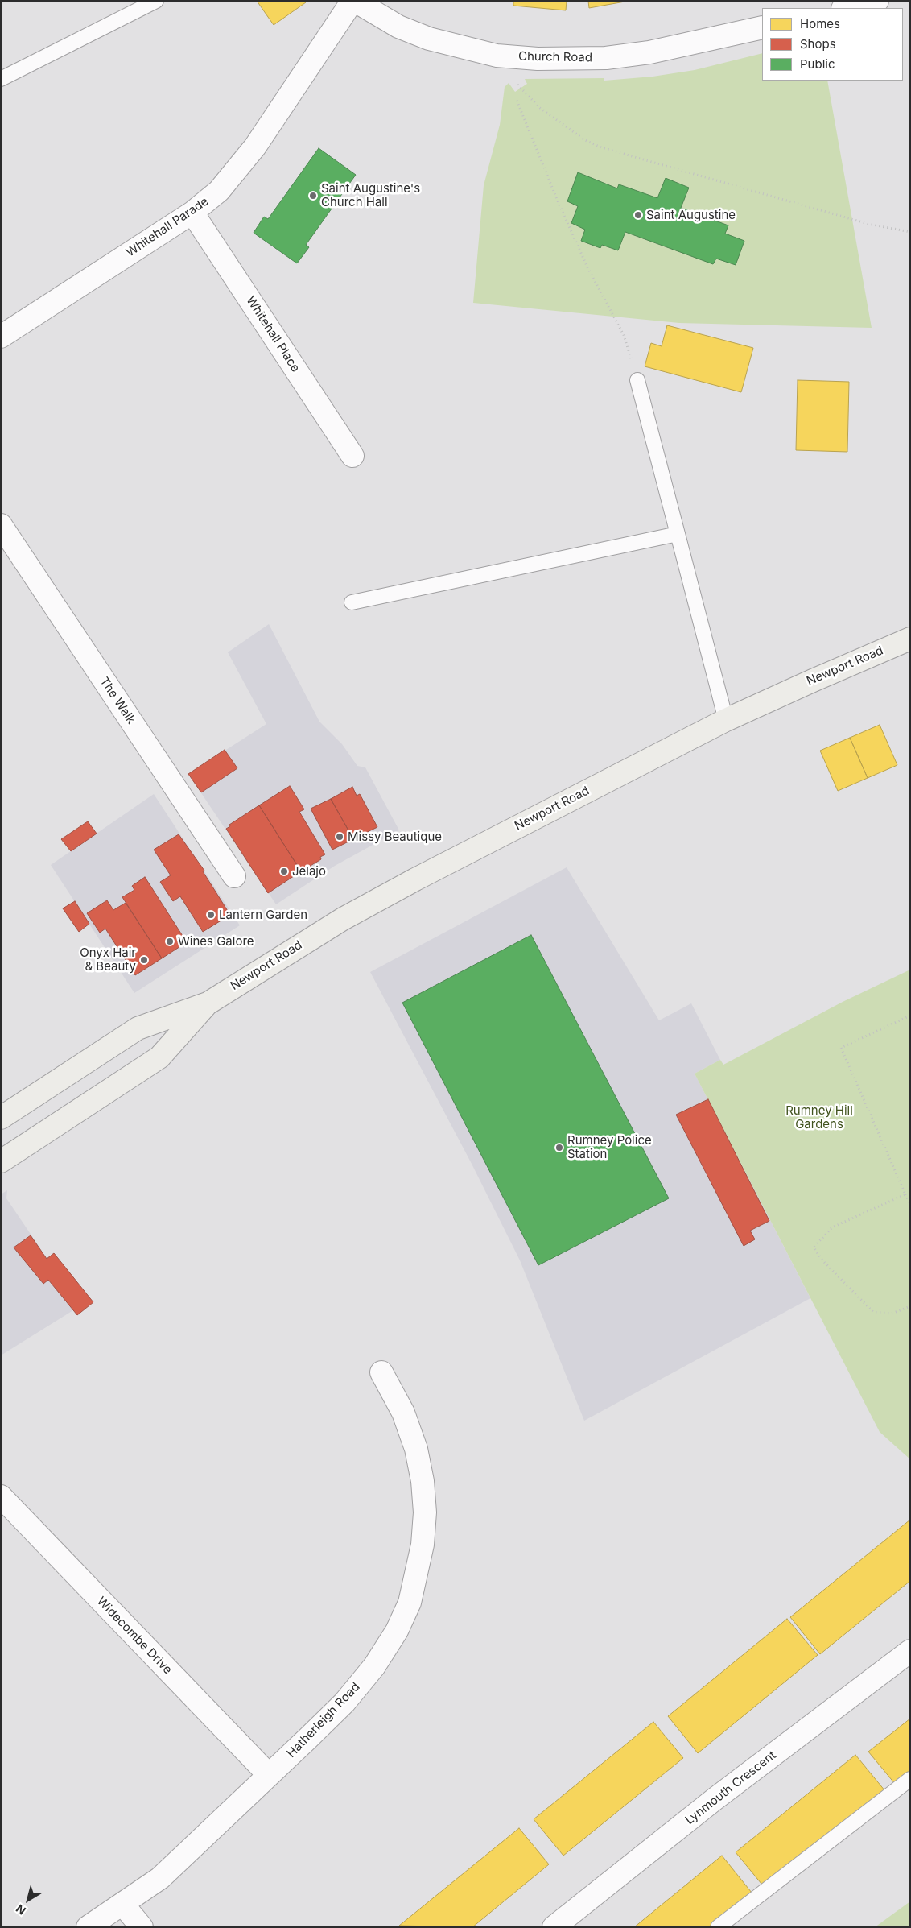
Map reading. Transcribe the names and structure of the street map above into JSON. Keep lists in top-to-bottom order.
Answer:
{
  "streets": {
    "main road": ["Newport Road"],
    "street": [
      "Church Road",
      "Whitehall Parade",
      "Whitehall Place",
      "The Walk",
      "Widecombe Drive",
      "Hatherleigh Road",
      "Lynmouth Crescent"
    ]
  },
  "crossings": [
    ["Church Road", "Whitehall Parade"],
    ["Whitehall Parade", "Whitehall Place"],
    ["Widecombe Drive", "Hatherleigh Road"]
  ],
  "parks": ["Rumney Hill Gardens"],
  "places": [
    "Saint Augustine's Church Hall",
    "Saint Augustine",
    "Missy Beautique",
    "Jelajo",
    "Lantern Garden",
    "Wines Galore",
    "Onyx Hair & Beauty",
    "Rumney Police Station"
  ],
  "legend": ["Homes", "Shops", "Public"],
  "north": "bottom left"
}
